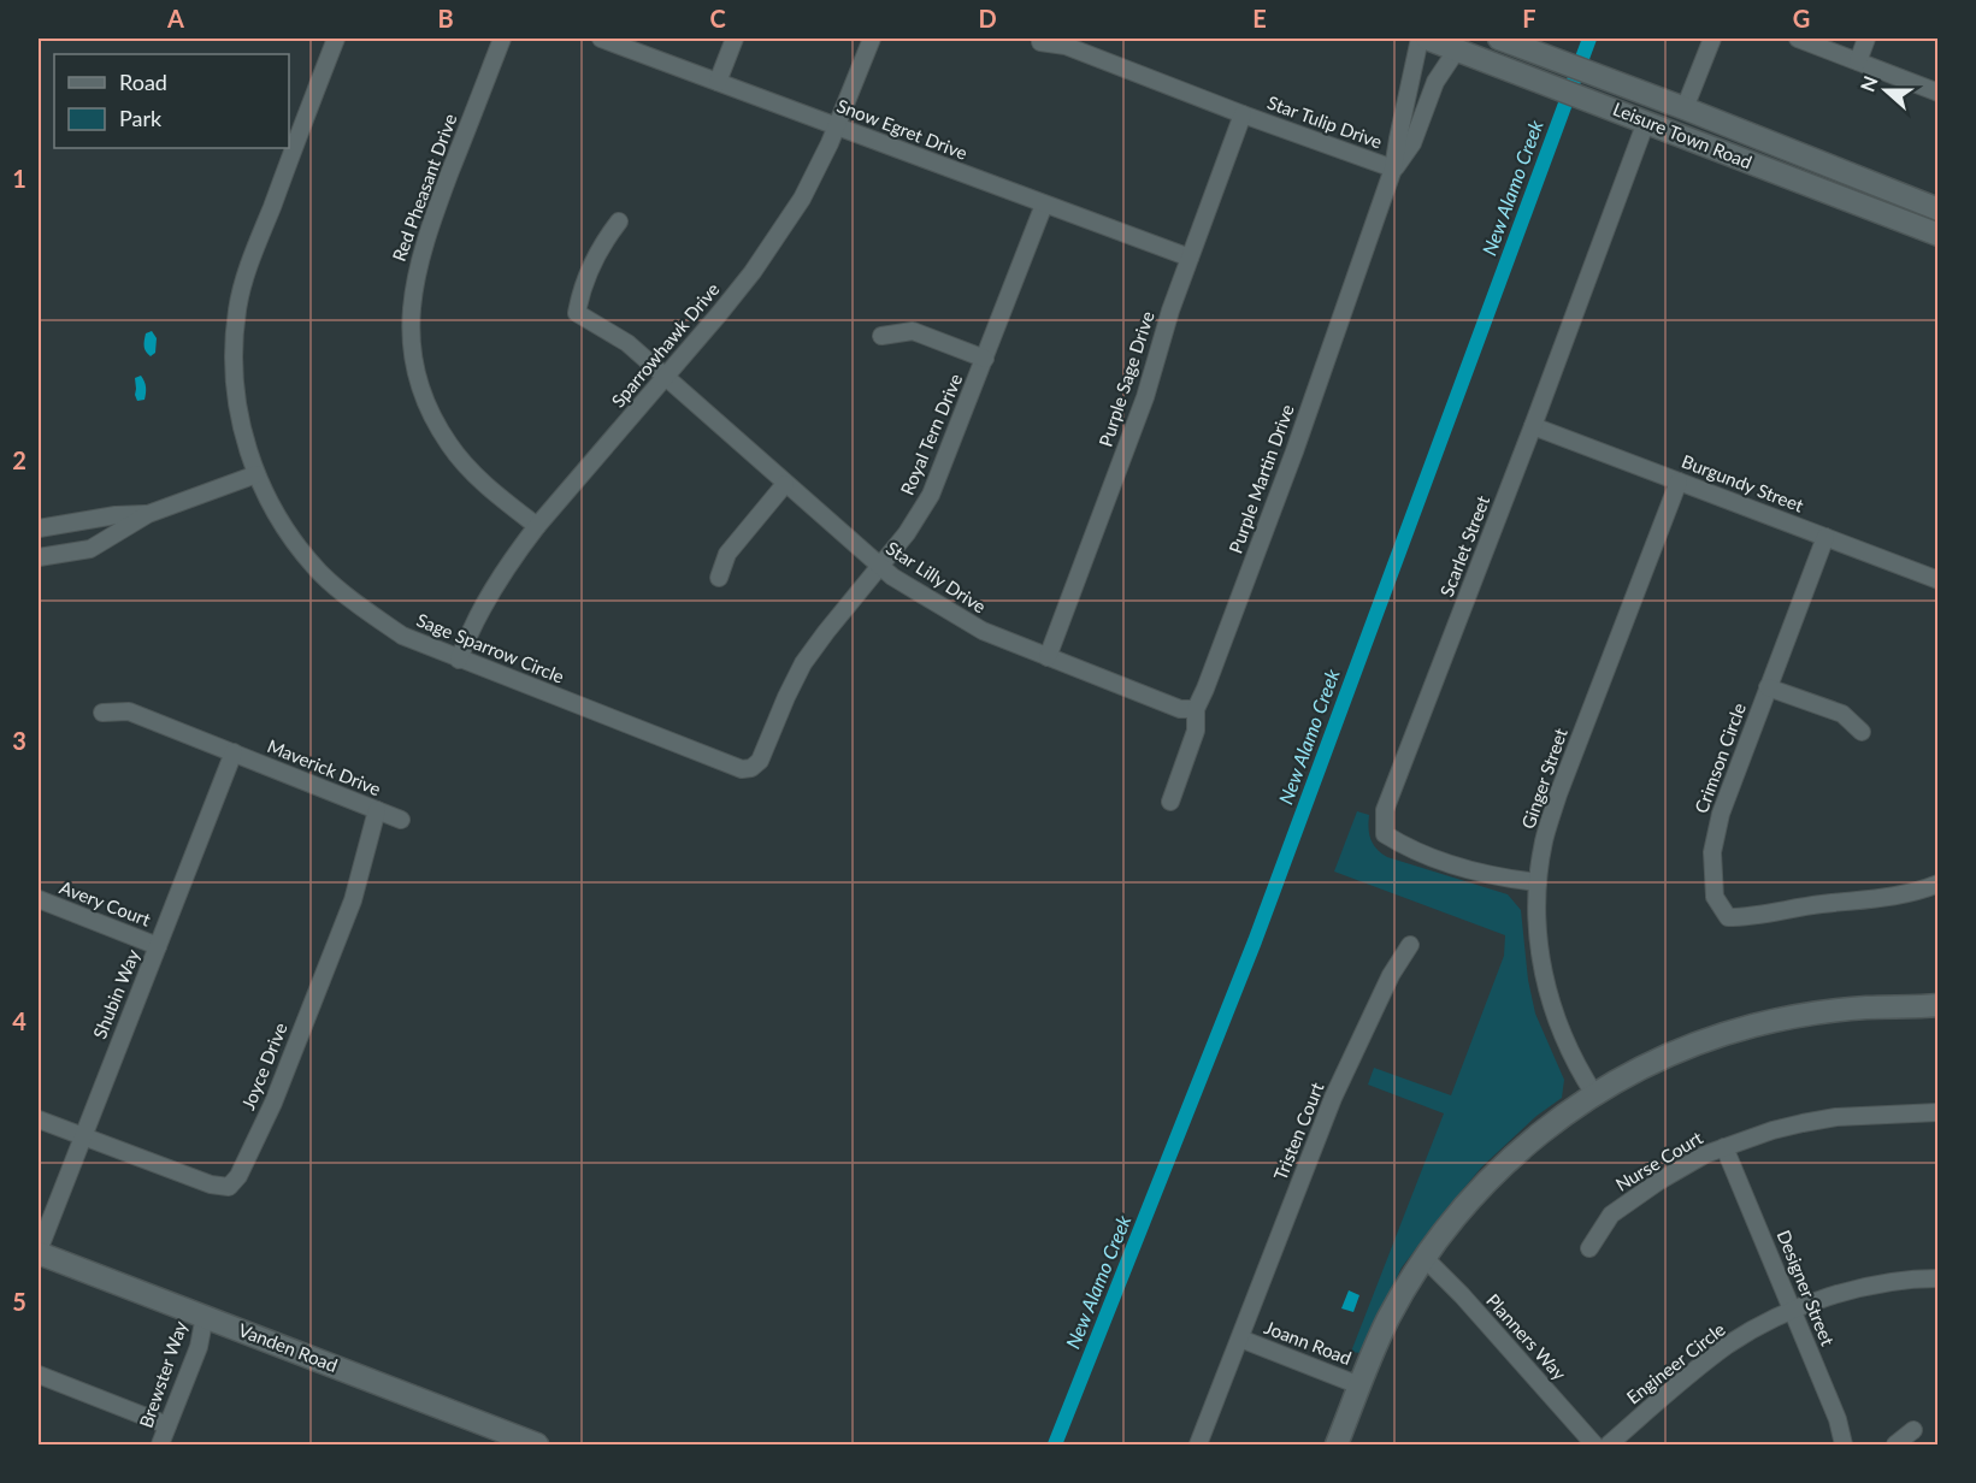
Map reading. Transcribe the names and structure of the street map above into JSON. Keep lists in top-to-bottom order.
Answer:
{
  "streets": {
    "street": [
      "Star Tulip Drive",
      "Snow Egret Drive",
      "Leisure Town Road",
      "Red Pheasant Drive",
      "Sparrowhawk Drive",
      "Purple Sage Drive",
      "Royal Tern Drive",
      "Purple Martin Drive",
      "Burgundy Street",
      "Scarlet Street",
      "Star Lilly Drive",
      "Sage Sparrow Circle",
      "Crimson Circle",
      "Maverick Drive",
      "Ginger Street",
      "Avery Court",
      "Shubin Way",
      "Joyce Drive",
      "Tristen Court",
      "Nurse Court",
      "Designer Street",
      "Planners Way",
      "Joann Road",
      "Vanden Road",
      "Engineer Circle",
      "Brewster Way"
    ]
  },
  "crossings": [
    ["Star Tulip Drive", "Purple Sage Drive"],
    ["Star Tulip Drive", "Purple Martin Drive"],
    ["Snow Egret Drive", "Sparrowhawk Drive"],
    ["Snow Egret Drive", "Purple Sage Drive"],
    ["Snow Egret Drive", "Royal Tern Drive"],
    ["Leisure Town Road", "Purple Martin Drive"],
    ["Leisure Town Road", "Scarlet Street"],
    ["Red Pheasant Drive", "Sparrowhawk Drive"],
    ["Sparrowhawk Drive", "Star Lilly Drive"],
    ["Sparrowhawk Drive", "Sage Sparrow Circle"],
    ["Purple Sage Drive", "Star Lilly Drive"],
    ["Royal Tern Drive", "Star Lilly Drive"],
    ["Royal Tern Drive", "Sage Sparrow Circle"],
    ["Purple Martin Drive", "Star Lilly Drive"],
    ["Burgundy Street", "Scarlet Street"],
    ["Burgundy Street", "Crimson Circle"],
    ["Burgundy Street", "Ginger Street"],
    ["Scarlet Street", "Ginger Street"],
    ["Maverick Drive", "Shubin Way"],
    ["Maverick Drive", "Joyce Drive"],
    ["Avery Court", "Shubin Way"],
    ["Shubin Way", "Joyce Drive"],
    ["Shubin Way", "Vanden Road"],
    ["Tristen Court", "Joann Road"],
    ["Nurse Court", "Designer Street"],
    ["Designer Street", "Engineer Circle"],
    ["Vanden Road", "Brewster Way"]
  ],
  "water": ["New Alamo Creek"],
  "legend": ["Road", "Park"],
  "north": "left",
  "grid": {
    "columns": [
      "A",
      "B",
      "C",
      "D",
      "E",
      "F",
      "G"
    ],
    "rows": [
      "1",
      "2",
      "3",
      "4",
      "5"
    ]
  }
}
